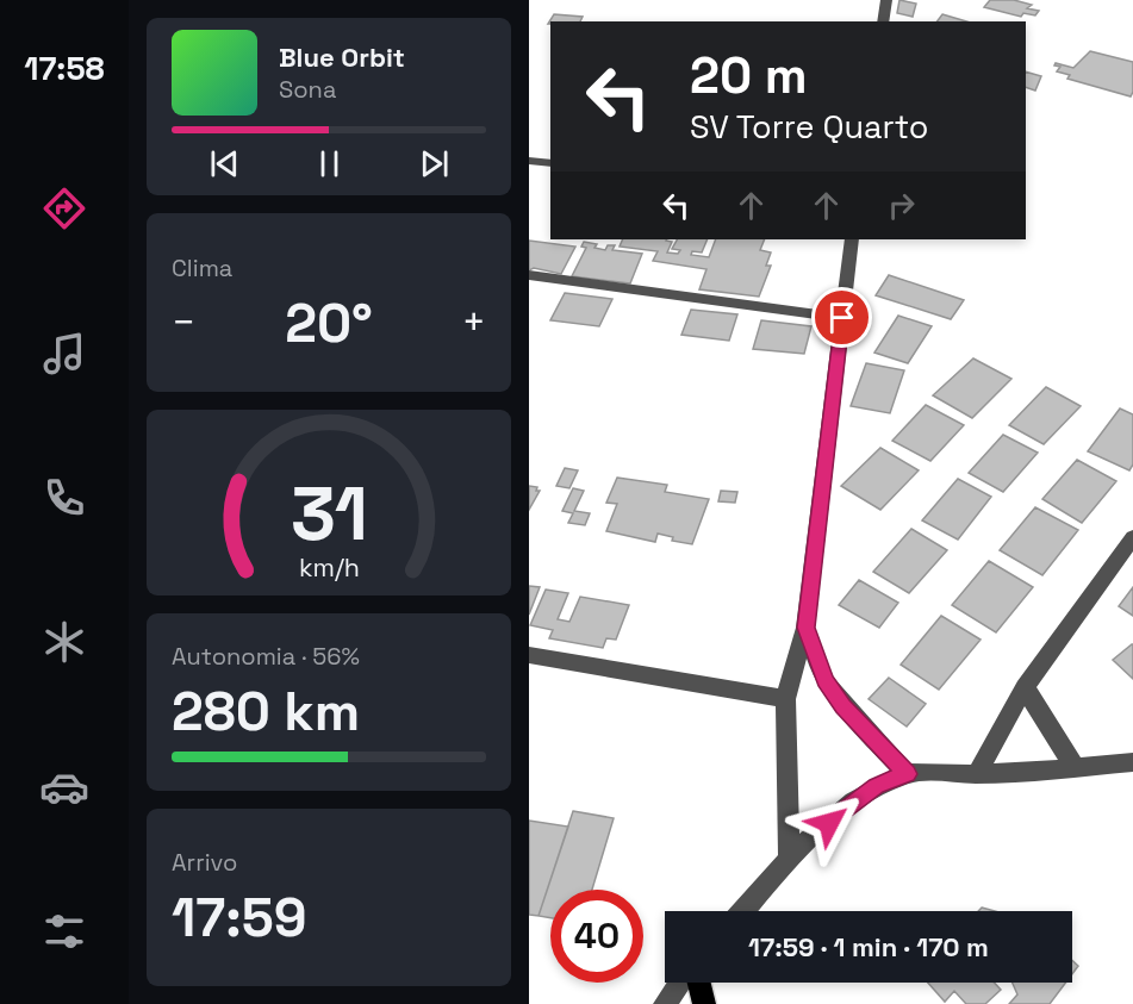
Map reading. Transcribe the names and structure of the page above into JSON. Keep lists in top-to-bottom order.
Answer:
{
  "page": {
    "tabs": "17:58",
    "turn": ["20 m", "SV Torre Quarto"],
    "song": ["Blue Orbit", "Sona"],
    "tile": [
      "Clima",
      ["Autonomia · 56%", "280 km"],
      ["Arrivo", "17:59"]
    ],
    "heat": ["−", "20°", "+"],
    "limit": "40",
    "trip": "17:59 · 1 min · 170 m",
    "gauge": ["31", "km/h"]
  }
}
